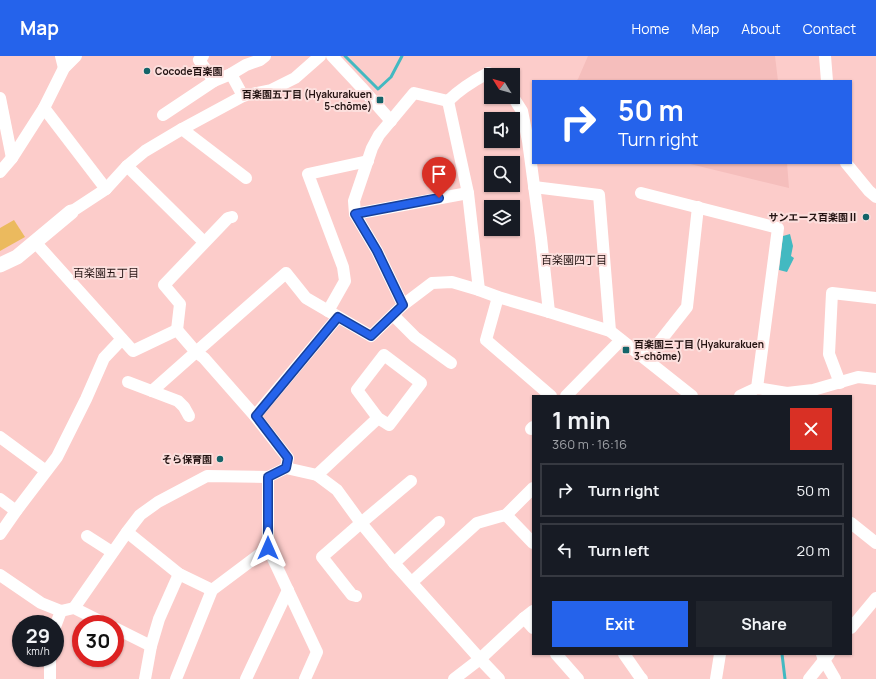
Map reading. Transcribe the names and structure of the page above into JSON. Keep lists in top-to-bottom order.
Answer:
{
  "districts": ["百楽園四丁目", "百楽園五丁目"],
  "places": {
    "other": ["Cocode百楽園", "サンエース百楽園Ⅱ", "そら保育園"],
    "transit": ["百楽園五丁目 (Hyakurakuen 5-chōme)", "百楽園三丁目 (Hyakurakuen 3-chōme)"]
  },
  "north": "top left",
  "page": {
    "header": "Map",
    "nav": [
      "Home",
      "Map",
      "About",
      "Contact"
    ],
    "turn": ["50 m", "Turn right"],
    "heading": ["1 min", "360 m · 16:16"],
    "list": [
      {
        "name": "Turn right",
        "value": "50 m"
      },
      {
        "name": "Turn left",
        "value": "20 m"
      }
    ],
    "buttons": ["Exit", "Share"],
    "speed": "29 km/h",
    "limit": "30"
  }
}
